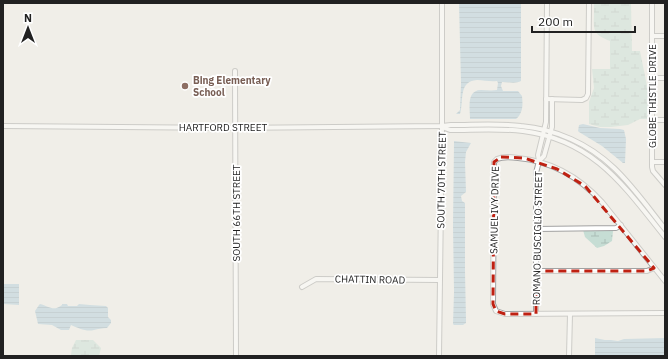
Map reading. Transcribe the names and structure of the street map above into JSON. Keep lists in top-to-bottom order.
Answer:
{
  "streets": {
    "street": [
      "GLOBE THISTLE DRIVE",
      "HARTFORD STREET",
      "SOUTH 70TH STREET",
      "SAMUEL IVY DRIVE",
      "SOUTH 66TH STREET",
      "ROMANO BUSCIGLIO STREET",
      "CHATTIN ROAD"
    ]
  },
  "crossings": [
    ["HARTFORD STREET", "SOUTH 70TH STREET"],
    ["HARTFORD STREET", "SOUTH 66TH STREET"],
    ["SOUTH 70TH STREET", "CHATTIN ROAD"],
    ["SAMUEL IVY DRIVE", "ROMANO BUSCIGLIO STREET"]
  ],
  "places": ["Bing Elementary School"],
  "scale_bar": "200 m",
  "north": "top"
}
